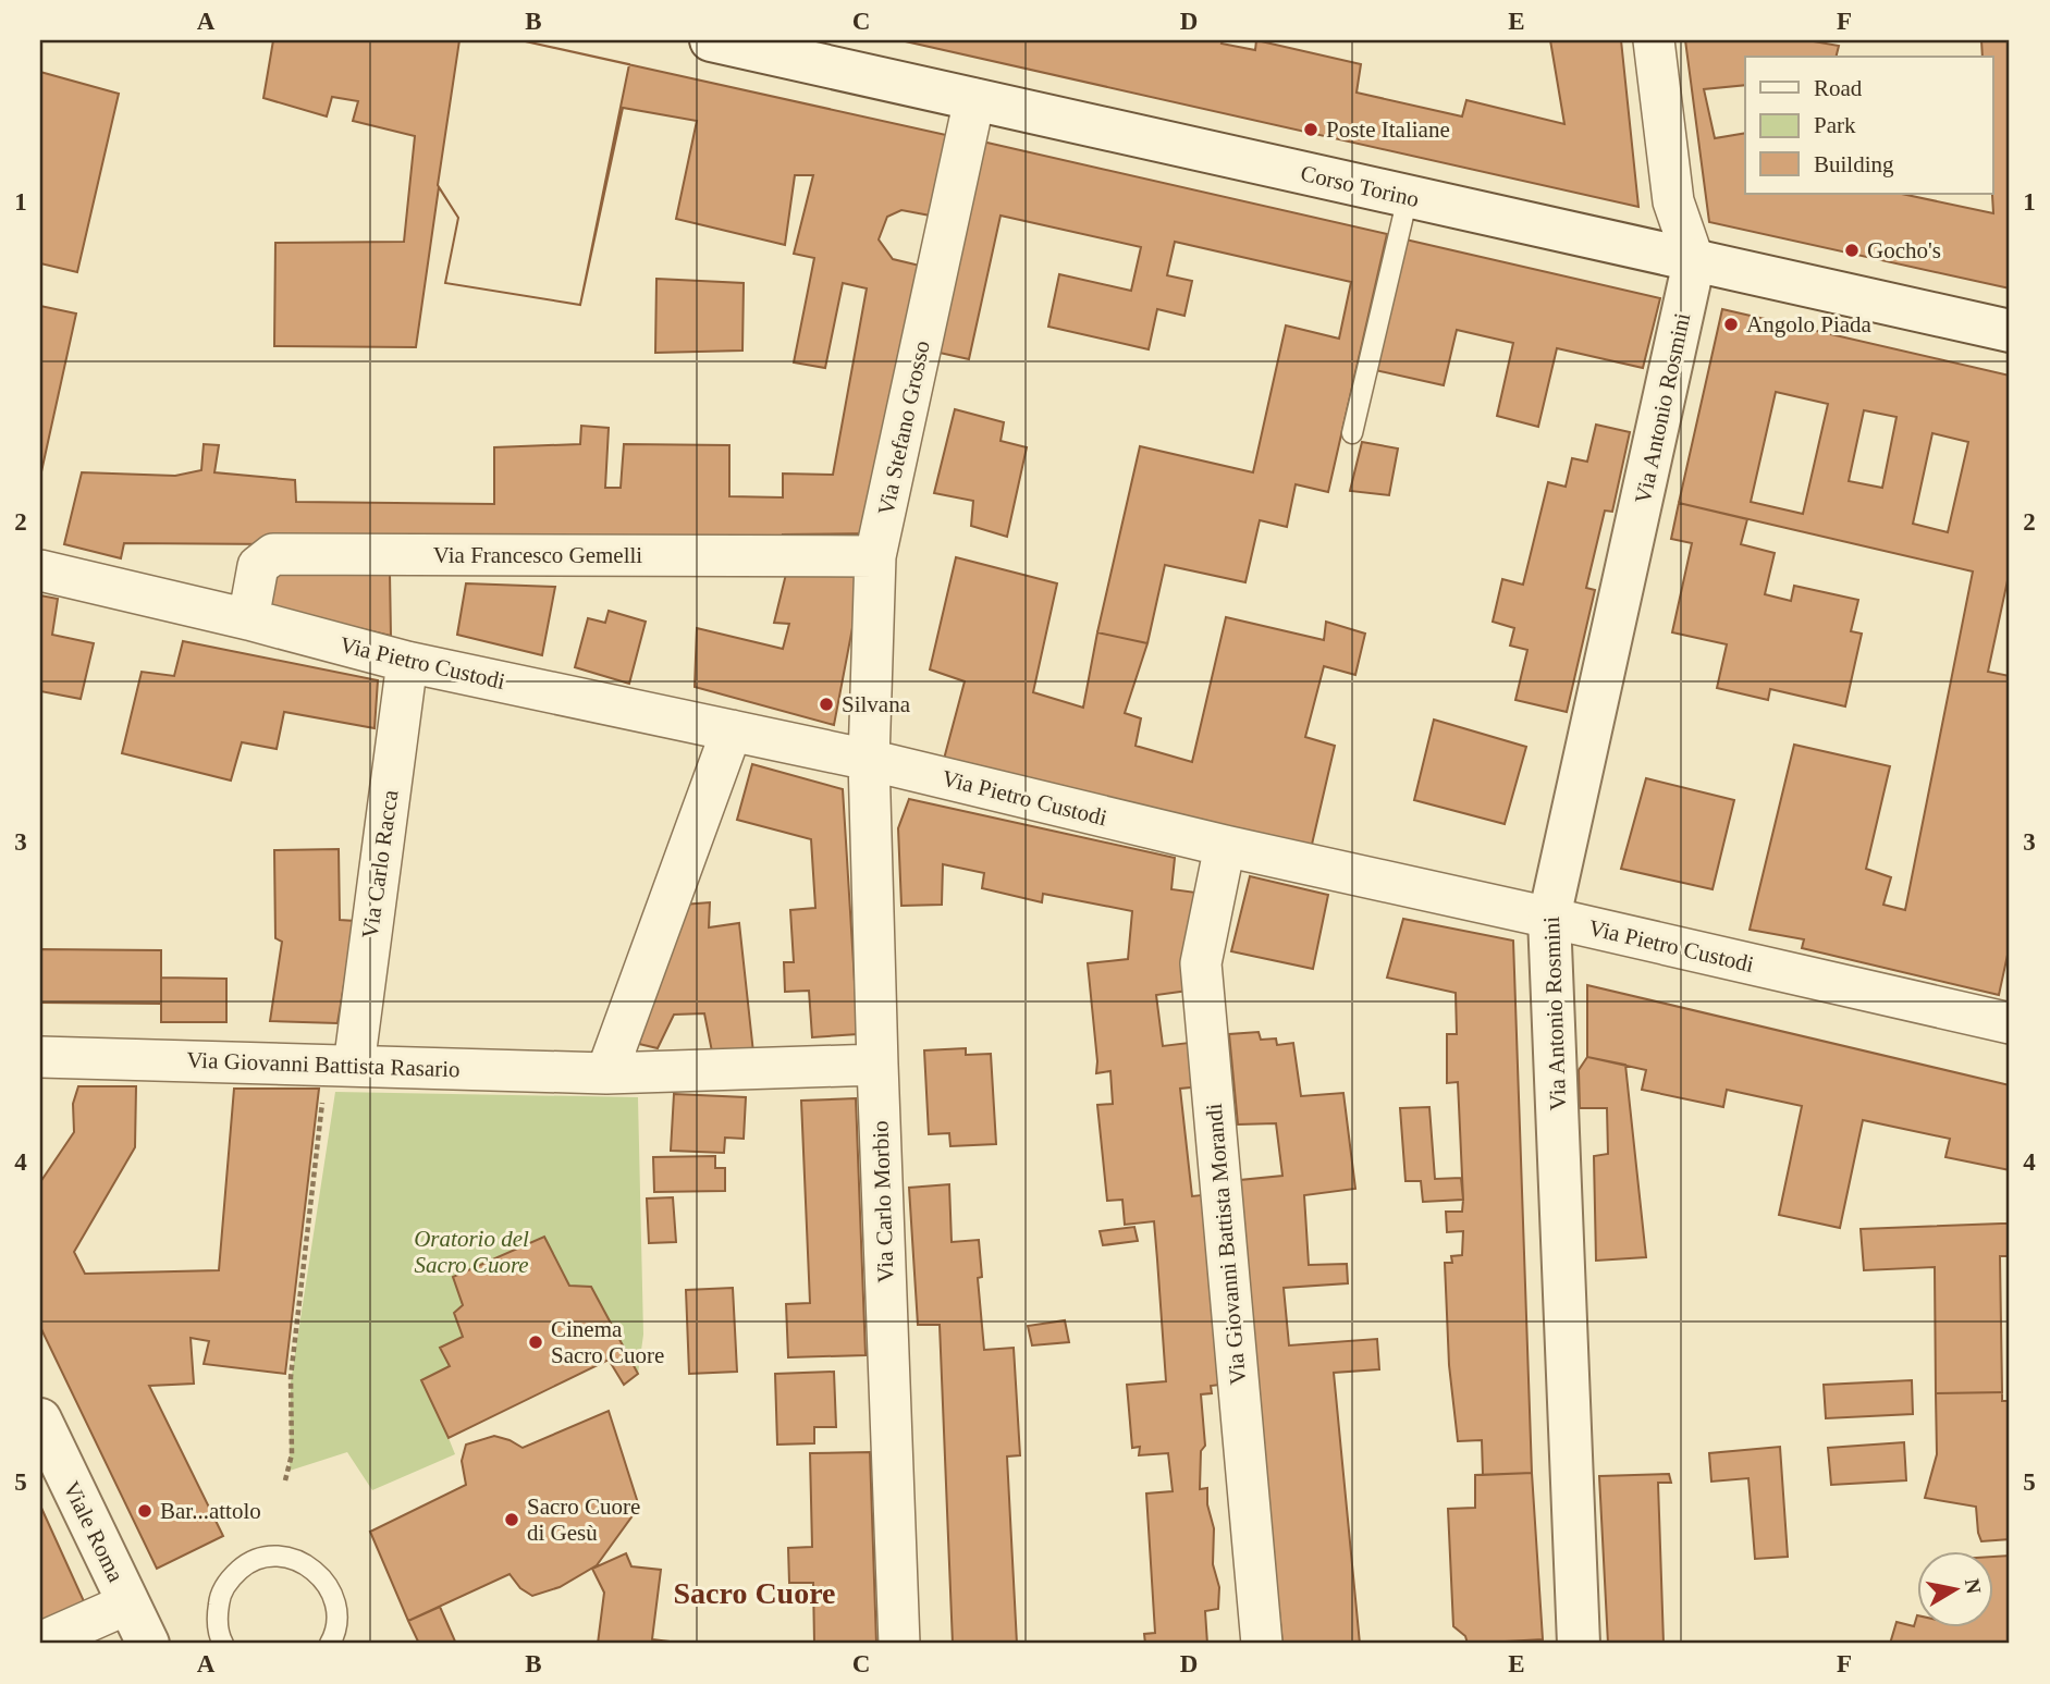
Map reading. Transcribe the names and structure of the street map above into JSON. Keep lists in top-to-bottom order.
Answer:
{
  "streets": {
    "street": [
      "Corso Torino",
      "Via Antonio Rosmini",
      "Via Stefano Grosso",
      "Via Francesco Gemelli",
      "Via Pietro Custodi",
      "Via Carlo Racca",
      "Via Giovanni Battista Rasario",
      "Via Carlo Morbio",
      "Via Giovanni Battista Morandi",
      "Viale Roma"
    ]
  },
  "crossings": [
    ["Corso Torino", "Via Antonio Rosmini"],
    ["Corso Torino", "Via Stefano Grosso"],
    ["Via Antonio Rosmini", "Via Pietro Custodi"],
    ["Via Stefano Grosso", "Via Francesco Gemelli"],
    ["Via Stefano Grosso", "Via Pietro Custodi"],
    ["Via Stefano Grosso", "Via Carlo Morbio"],
    ["Via Francesco Gemelli", "Via Pietro Custodi"],
    ["Via Pietro Custodi", "Via Carlo Racca"],
    ["Via Pietro Custodi", "Via Carlo Morbio"],
    ["Via Pietro Custodi", "Via Giovanni Battista Morandi"],
    ["Via Carlo Racca", "Via Giovanni Battista Rasario"],
    ["Via Giovanni Battista Rasario", "Via Carlo Morbio"]
  ],
  "districts": ["Sacro Cuore"],
  "parks": ["Oratorio del Sacro Cuore"],
  "places": [
    "Poste Italiane",
    "Gocho's",
    "Angolo Piada",
    "Silvana",
    "Cinema Sacro Cuore",
    "Bar...attolo",
    "Sacro Cuore di Gesù"
  ],
  "legend": ["Road", "Park", "Building"],
  "north": "right",
  "grid": {
    "columns": [
      "A",
      "B",
      "C",
      "D",
      "E",
      "F"
    ],
    "rows": [
      "1",
      "2",
      "3",
      "4",
      "5"
    ]
  }
}
